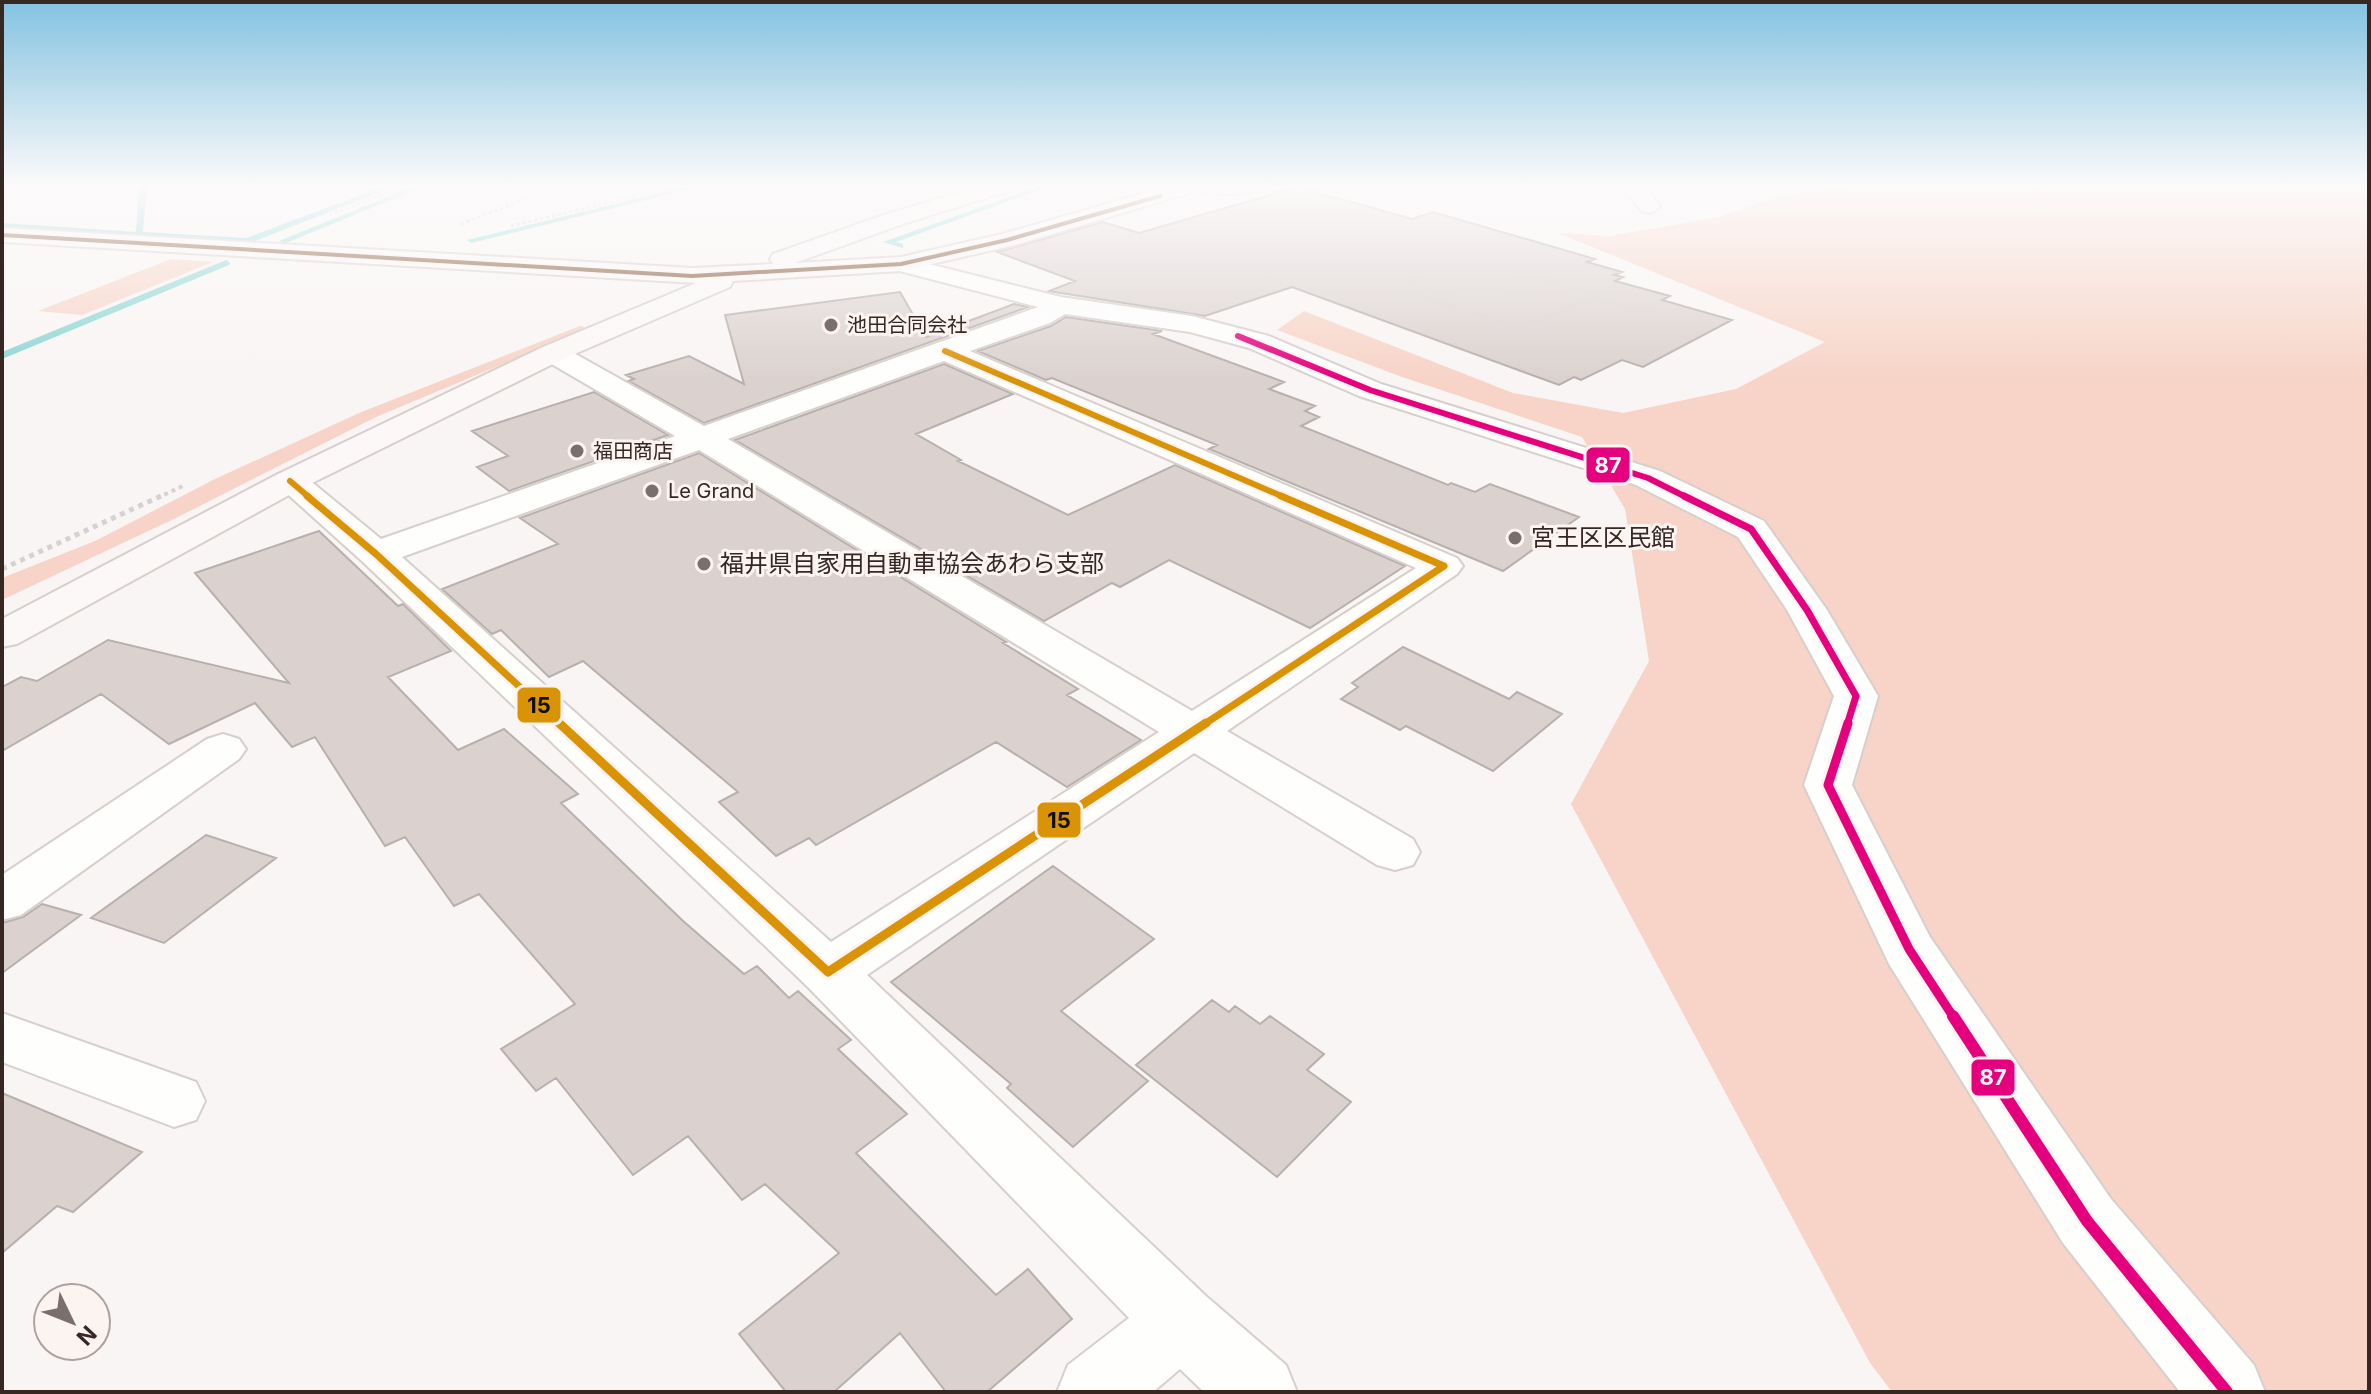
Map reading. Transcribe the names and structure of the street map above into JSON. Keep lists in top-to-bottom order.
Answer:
{
  "places": [
    "池田合同会社",
    "福田商店",
    "Le Grand",
    "宮王区区民館",
    "福井県自家用自動車協会あわら支部"
  ],
  "lines": ["transit line 87", "transit line 15"],
  "north": "bottom right"
}
